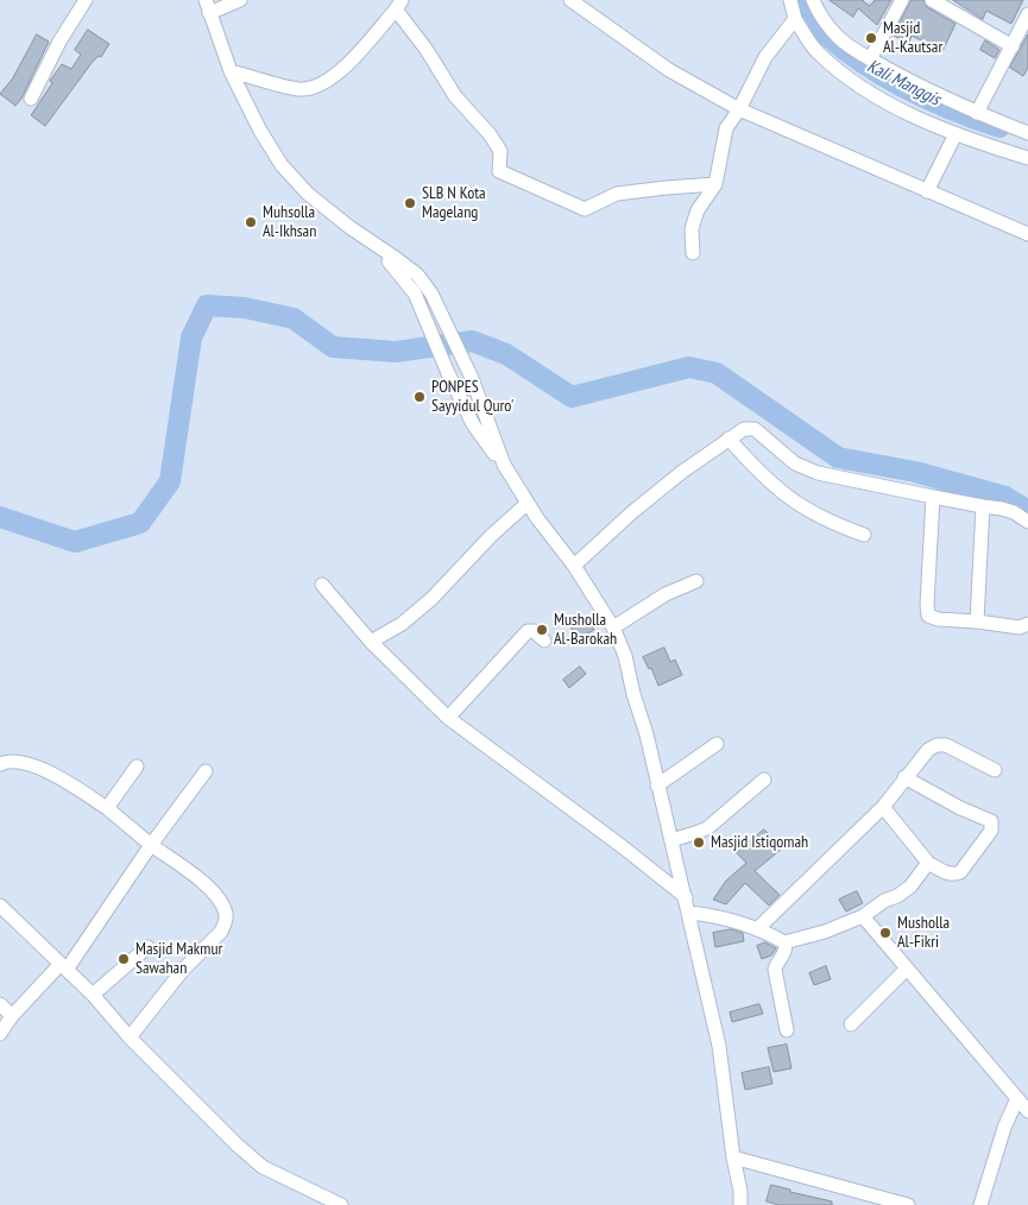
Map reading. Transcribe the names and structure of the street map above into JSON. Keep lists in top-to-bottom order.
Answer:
{
  "water": ["Kali Manggis"],
  "places": [
    "Masjid Al-Kautsar",
    "SLB N Kota Magelang",
    "Muhsolla Al-Ikhsan",
    "PONPES Sayyidul Quro'",
    "Musholla Al-Barokah",
    "Masjid Istiqomah",
    "Musholla Al-Fikri",
    "Masjid Makmur Sawahan"
  ]
}
